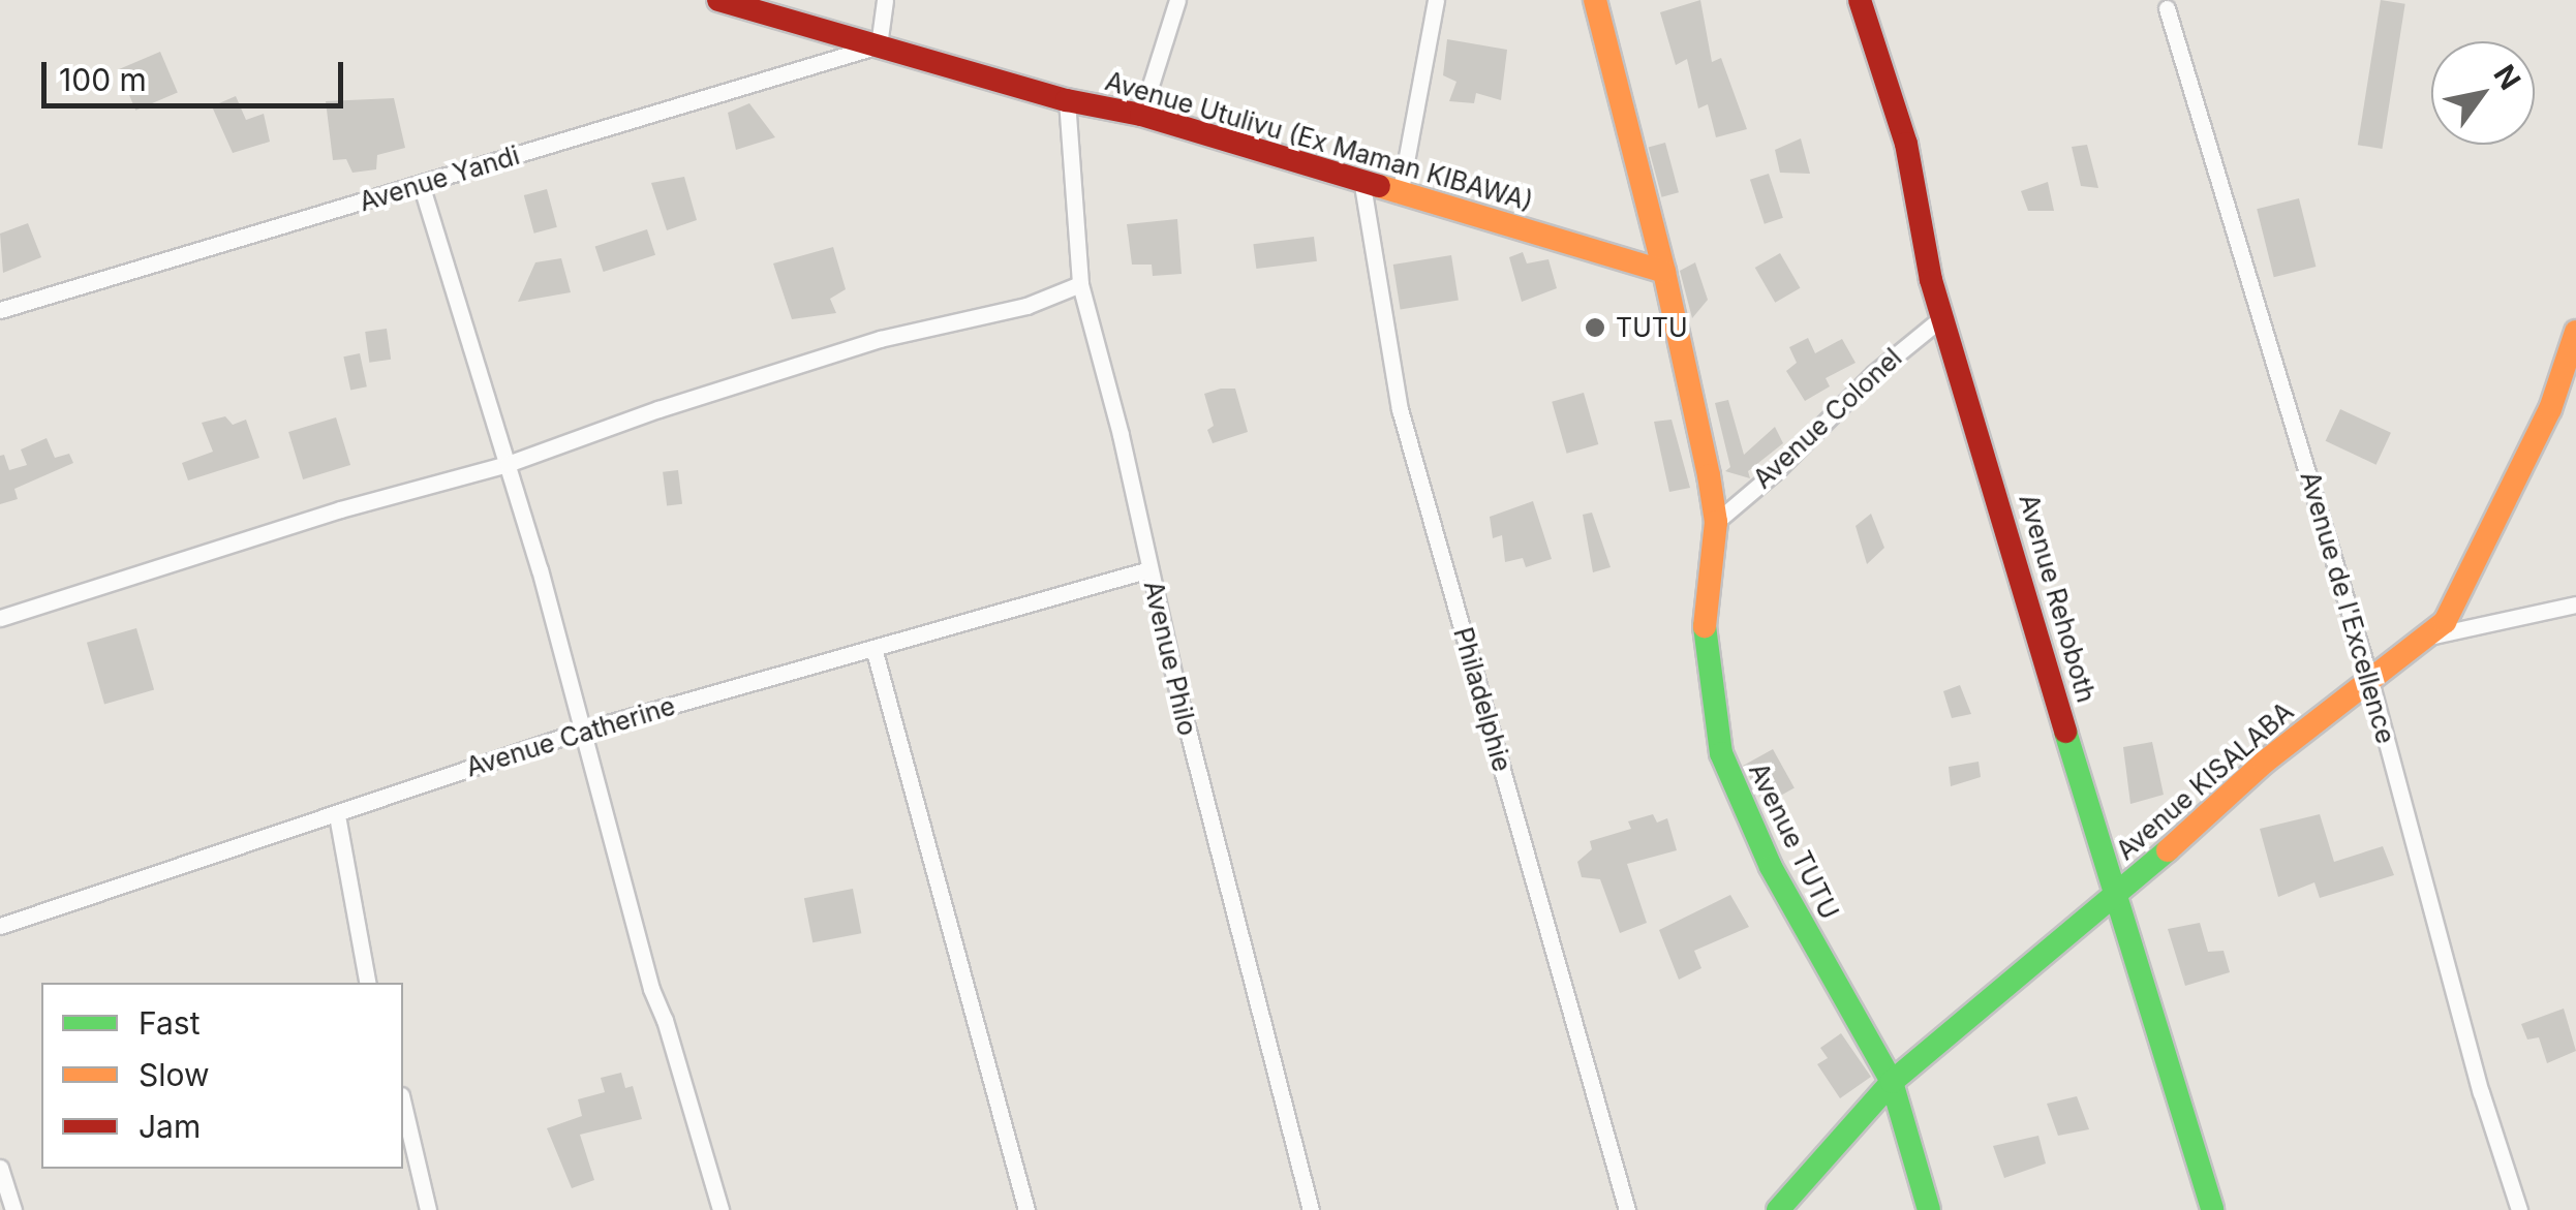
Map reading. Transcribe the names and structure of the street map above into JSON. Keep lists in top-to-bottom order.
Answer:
{
  "streets": {
    "street": [
      "Avenue Utulivu (Ex Maman KIBAWA)",
      "Avenue Yandi",
      "Avenue Colonel",
      "Avenue Rehoboth",
      "Avenue de l'Excellence",
      "Avenue Philo",
      "Philadelphie",
      "Avenue Catherine",
      "Avenue KISALABA",
      "Avenue TUTU"
    ]
  },
  "crossings": [
    ["Avenue Utulivu (Ex Maman KIBAWA)", "Avenue Yandi"],
    ["Avenue Utulivu (Ex Maman KIBAWA)", "Avenue Philo"],
    ["Avenue Utulivu (Ex Maman KIBAWA)", "Philadelphie"],
    ["Avenue Utulivu (Ex Maman KIBAWA)", "Avenue TUTU"],
    ["Avenue Colonel", "Avenue Rehoboth"],
    ["Avenue Colonel", "Avenue TUTU"],
    ["Avenue Rehoboth", "Avenue KISALABA"],
    ["Avenue de l'Excellence", "Avenue KISALABA"],
    ["Avenue Philo", "Avenue Catherine"],
    ["Avenue KISALABA", "Avenue TUTU"]
  ],
  "places": ["TUTU"],
  "legend": ["Fast", "Slow", "Jam"],
  "scale_bar": "100 m",
  "north": "top right"
}
